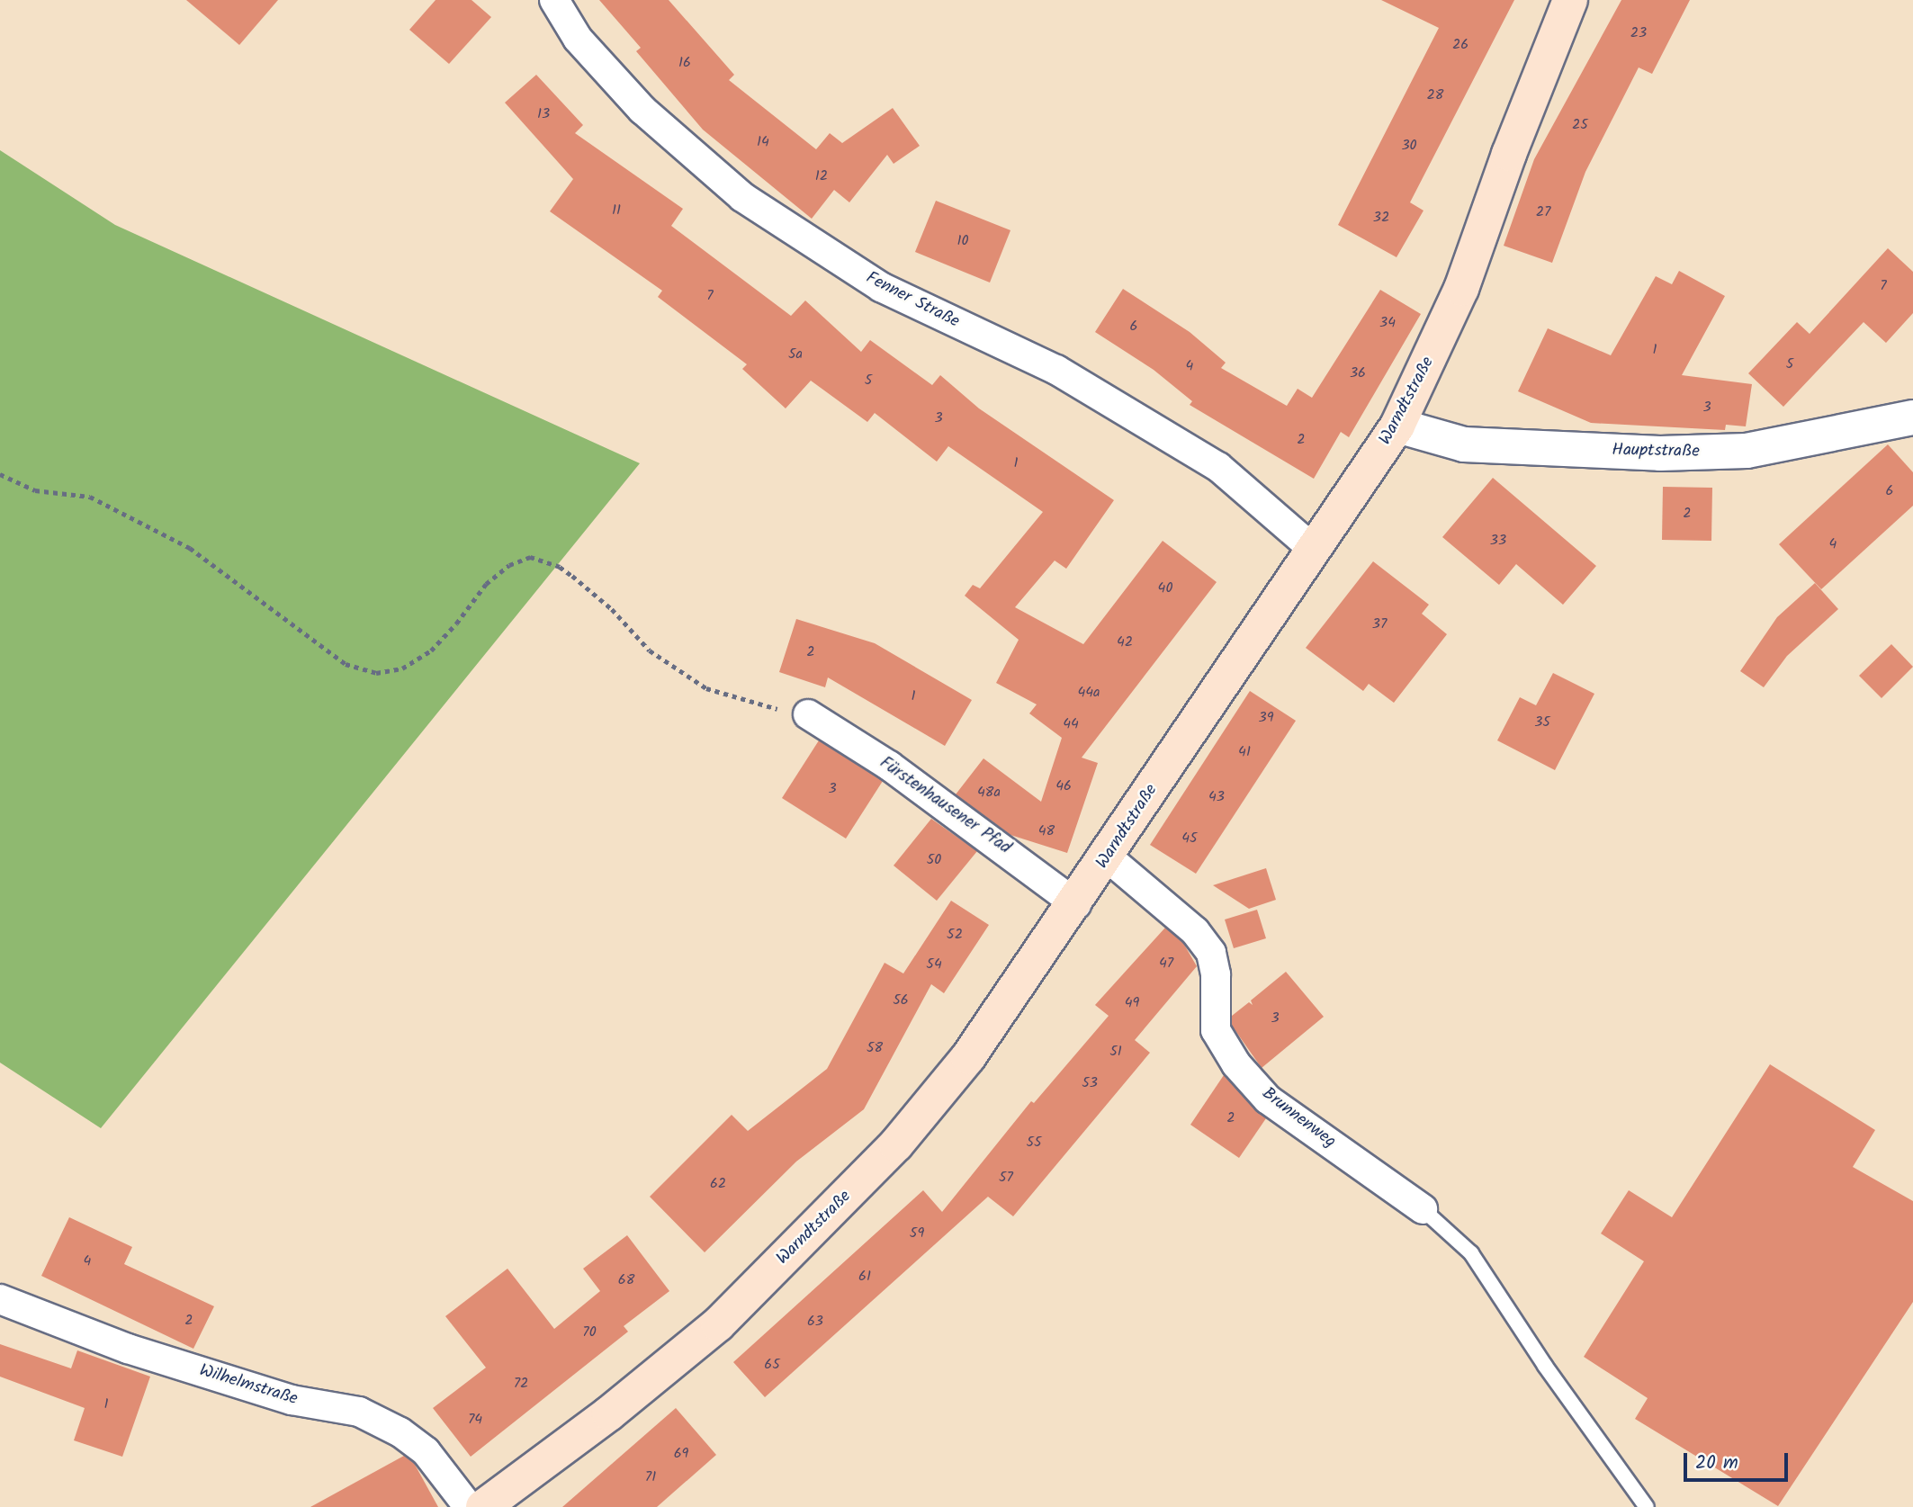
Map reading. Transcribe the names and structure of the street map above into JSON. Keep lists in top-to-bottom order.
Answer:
{
  "streets": {
    "main road": ["Warndtstraße"],
    "street": [
      "Fenner Straße",
      "Hauptstraße",
      "Fürstenhausener Pfad",
      "Brunnenweg",
      "Wilhelmstraße"
    ]
  },
  "crossings": [
    ["Fenner Straße", "Warndtstraße"],
    ["Warndtstraße", "Hauptstraße"],
    ["Warndtstraße", "Fürstenhausener Pfad"],
    ["Warndtstraße", "Brunnenweg"]
  ],
  "house_numbers": [
    "23",
    "26",
    "16",
    "28",
    "13",
    "25",
    "14",
    "30",
    "12",
    "11",
    "27",
    "32",
    "10",
    "7",
    "7",
    "34",
    "6",
    "1",
    "5a",
    "5",
    "4",
    "36",
    "5",
    "3",
    "3",
    "2",
    "1",
    "6",
    "2",
    "33",
    "4",
    "40",
    "37",
    "42",
    "2",
    "44a",
    "1",
    "39",
    "35",
    "44",
    "41",
    "46",
    "3",
    "48a",
    "43",
    "48",
    "45",
    "50",
    "52",
    "47",
    "54",
    "56",
    "49",
    "3",
    "58",
    "51",
    "53",
    "2",
    "55",
    "57",
    "62",
    "59",
    "4",
    "61",
    "68",
    "2",
    "63",
    "70",
    "65",
    "72",
    "1",
    "74",
    "69",
    "71"
  ],
  "scale_bar": "20 m"
}
